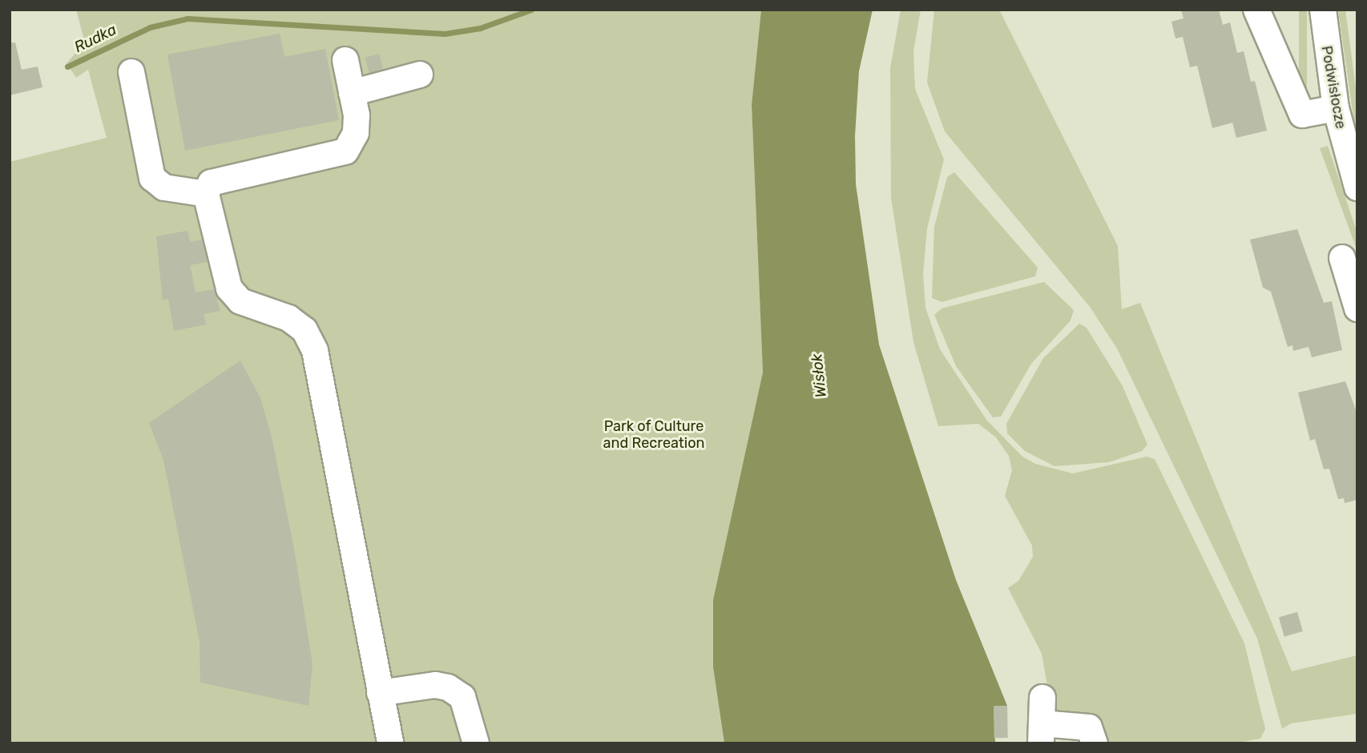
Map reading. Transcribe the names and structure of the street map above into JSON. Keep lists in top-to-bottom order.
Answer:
{
  "streets": {
    "street": ["Podwisłocze"]
  },
  "water": ["Rudka", "Wisłok"],
  "parks": ["Park of Culture and Recreation"]
}
